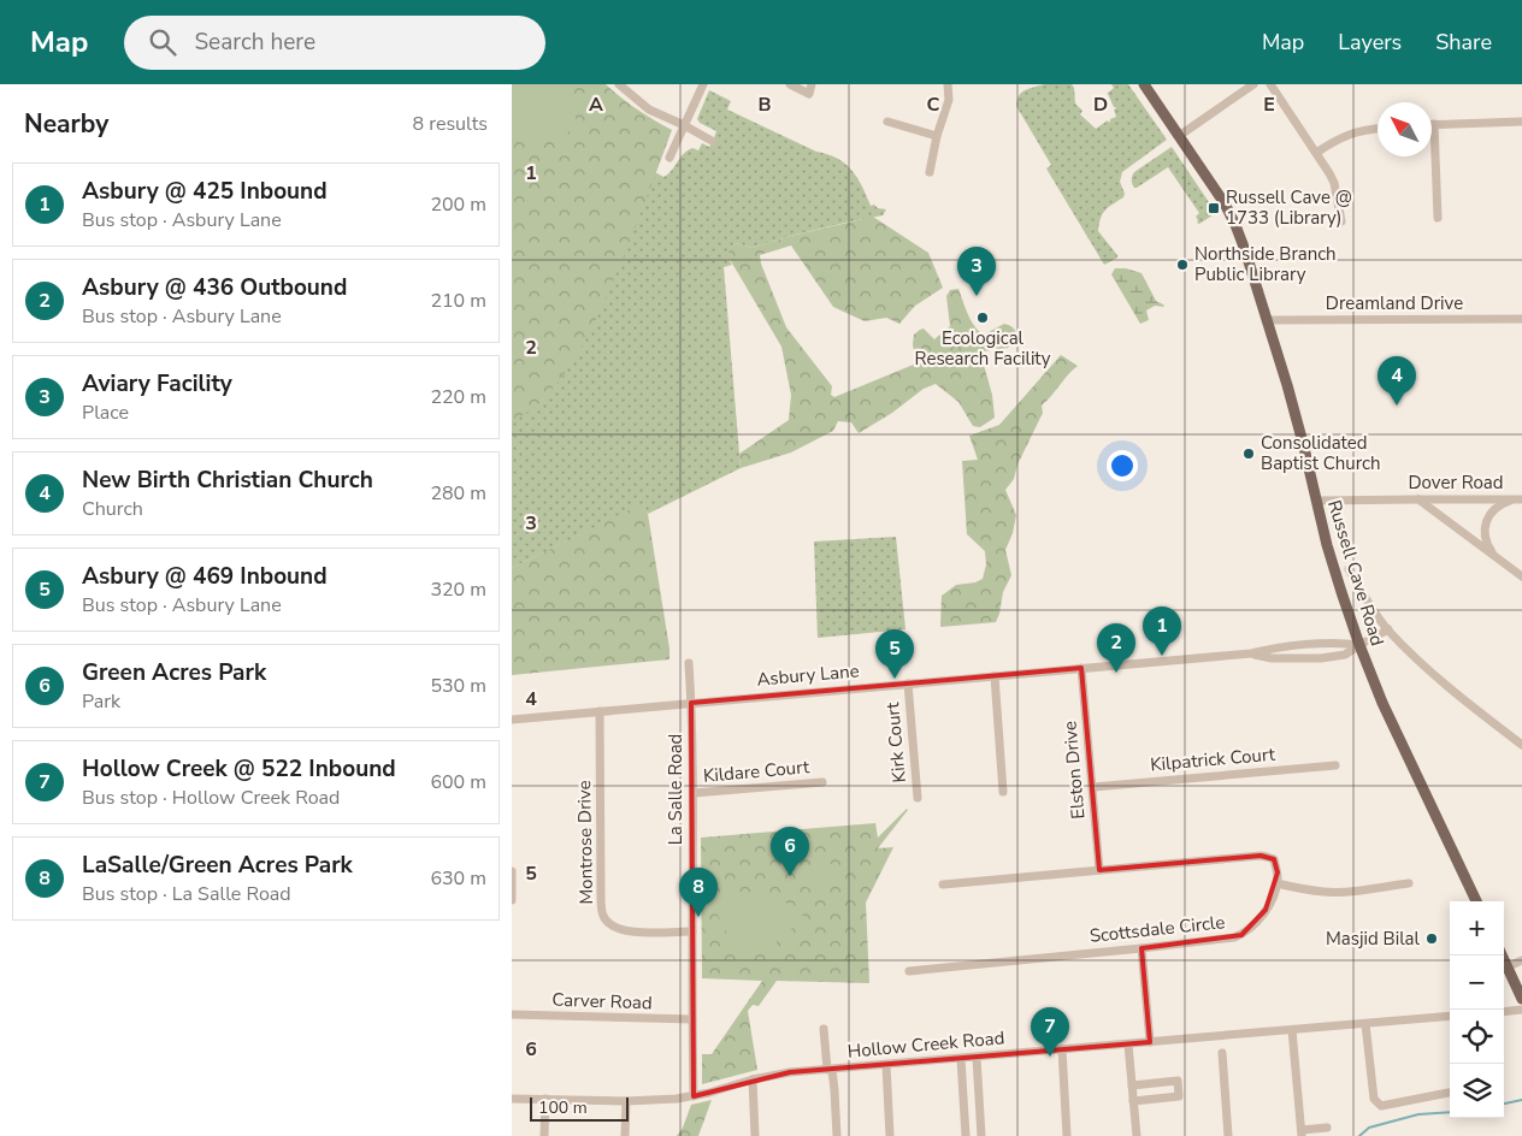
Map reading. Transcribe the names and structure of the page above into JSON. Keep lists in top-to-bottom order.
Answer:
{
  "streets": {
    "main road": ["Russell Cave Road"],
    "street": [
      "Dreamland Drive",
      "Dover Road",
      "Asbury Lane",
      "Kirk Court",
      "Kilpatrick Court",
      "Elston Drive",
      "Kildare Court",
      "La Salle Road",
      "Montrose Drive",
      "Scottsdale Circle",
      "Carver Road",
      "Hollow Creek Road"
    ]
  },
  "crossings": [
    ["Dreamland Drive", "Russell Cave Road"],
    ["Dover Road", "Russell Cave Road"],
    ["Russell Cave Road", "Asbury Lane"],
    ["Asbury Lane", "Kirk Court"],
    ["Asbury Lane", "Elston Drive"],
    ["Asbury Lane", "La Salle Road"],
    ["Asbury Lane", "Montrose Drive"],
    ["Kilpatrick Court", "Elston Drive"],
    ["Kildare Court", "La Salle Road"],
    ["La Salle Road", "Montrose Drive"],
    ["La Salle Road", "Carver Road"],
    ["La Salle Road", "Hollow Creek Road"]
  ],
  "places": {
    "transit": ["Russell Cave @ 1733 (Library)"],
    "other": [
      "Northside Branch Public Library",
      "Ecological Research Facility",
      "Consolidated Baptist Church",
      "Masjid Bilal"
    ]
  },
  "scale_bar": "100 m",
  "north": "top left",
  "page": {
    "header": "Map",
    "search": "Search here",
    "nav": ["Map", "Layers", "Share"],
    "heading": ["Nearby", "8 results"],
    "list": [
      {
        "mark": "1",
        "name": "Asbury @ 425 Inbound",
        "note": "Bus stop · Asbury Lane",
        "value": "200 m"
      },
      {
        "mark": "2",
        "name": "Asbury @ 436 Outbound",
        "note": "Bus stop · Asbury Lane",
        "value": "210 m"
      },
      {
        "mark": "3",
        "name": "Aviary Facility",
        "note": "Place",
        "value": "220 m"
      },
      {
        "mark": "4",
        "name": "New Birth Christian Church",
        "note": "Church",
        "value": "280 m"
      },
      {
        "mark": "5",
        "name": "Asbury @ 469 Inbound",
        "note": "Bus stop · Asbury Lane",
        "value": "320 m"
      },
      {
        "mark": "6",
        "name": "Green Acres Park",
        "note": "Park",
        "value": "530 m"
      },
      {
        "mark": "7",
        "name": "Hollow Creek @ 522 Inbound",
        "note": "Bus stop · Hollow Creek Road",
        "value": "600 m"
      },
      {
        "mark": "8",
        "name": "LaSalle/Green Acres Park",
        "note": "Bus stop · La Salle Road",
        "value": "630 m"
      }
    ],
    "pins": [
      "3",
      "4",
      "1",
      "2",
      "5",
      "6",
      "8",
      "7"
    ],
    "map_buttons": ["+", "−"],
    "scale": "100 m"
  },
  "grid": {
    "columns": [
      "A",
      "B",
      "C",
      "D",
      "E"
    ],
    "rows": [
      "1",
      "2",
      "3",
      "4",
      "5",
      "6"
    ]
  }
}
